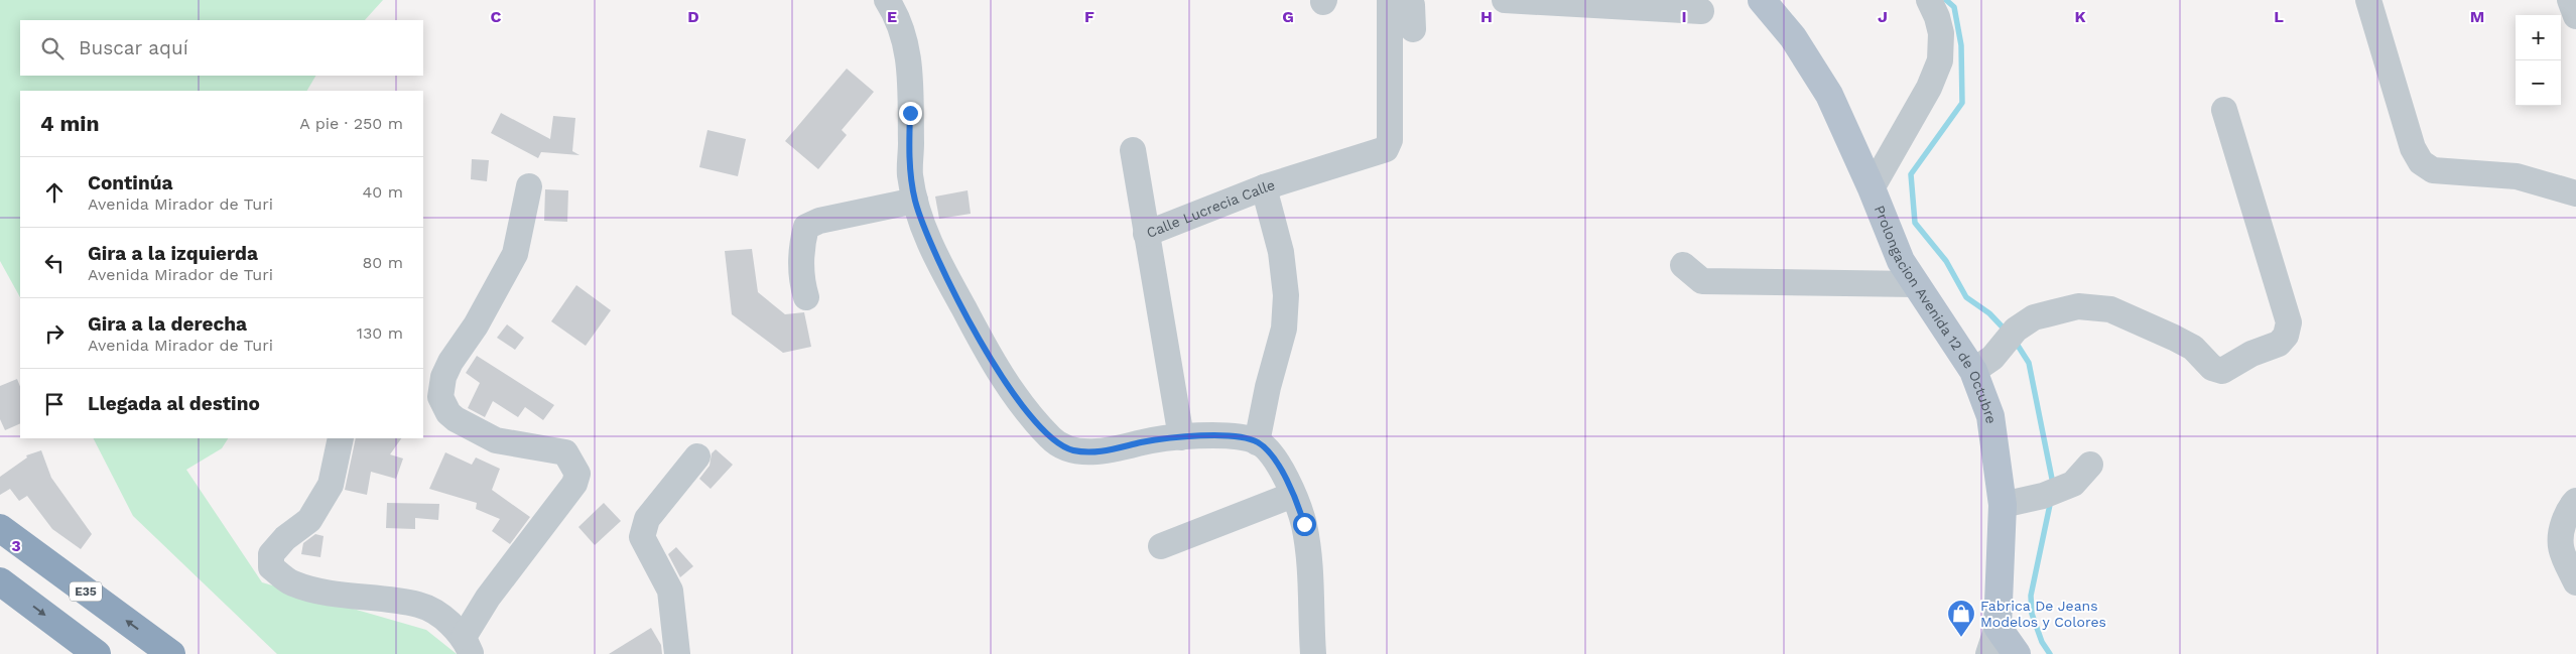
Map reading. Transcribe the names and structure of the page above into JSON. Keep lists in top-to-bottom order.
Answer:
{
  "streets": {
    "highway": ["E35"],
    "main road": ["Prolongacion Avenida 12 de Octubre"],
    "street": ["Calle Lucrecia Calle"]
  },
  "places": {
    "shop": ["Fabrica De Jeans Modelos y Colores"]
  },
  "page": {
    "map_buttons": ["+", "−"],
    "search": "Buscar aquí",
    "heading": ["4 min", "A pie · 250 m"],
    "list": [
      ["Continúa", "Avenida Mirador de Turi", "40 m"],
      ["Gira a la izquierda", "Avenida Mirador de Turi", "80 m"],
      ["Gira a la derecha", "Avenida Mirador de Turi", "130 m"],
      "Llegada al destino"
    ]
  },
  "grid": {
    "columns": [
      "C",
      "D",
      "E",
      "F",
      "G",
      "H",
      "I",
      "J",
      "K",
      "L",
      "M"
    ],
    "rows": ["3"]
  }
}
